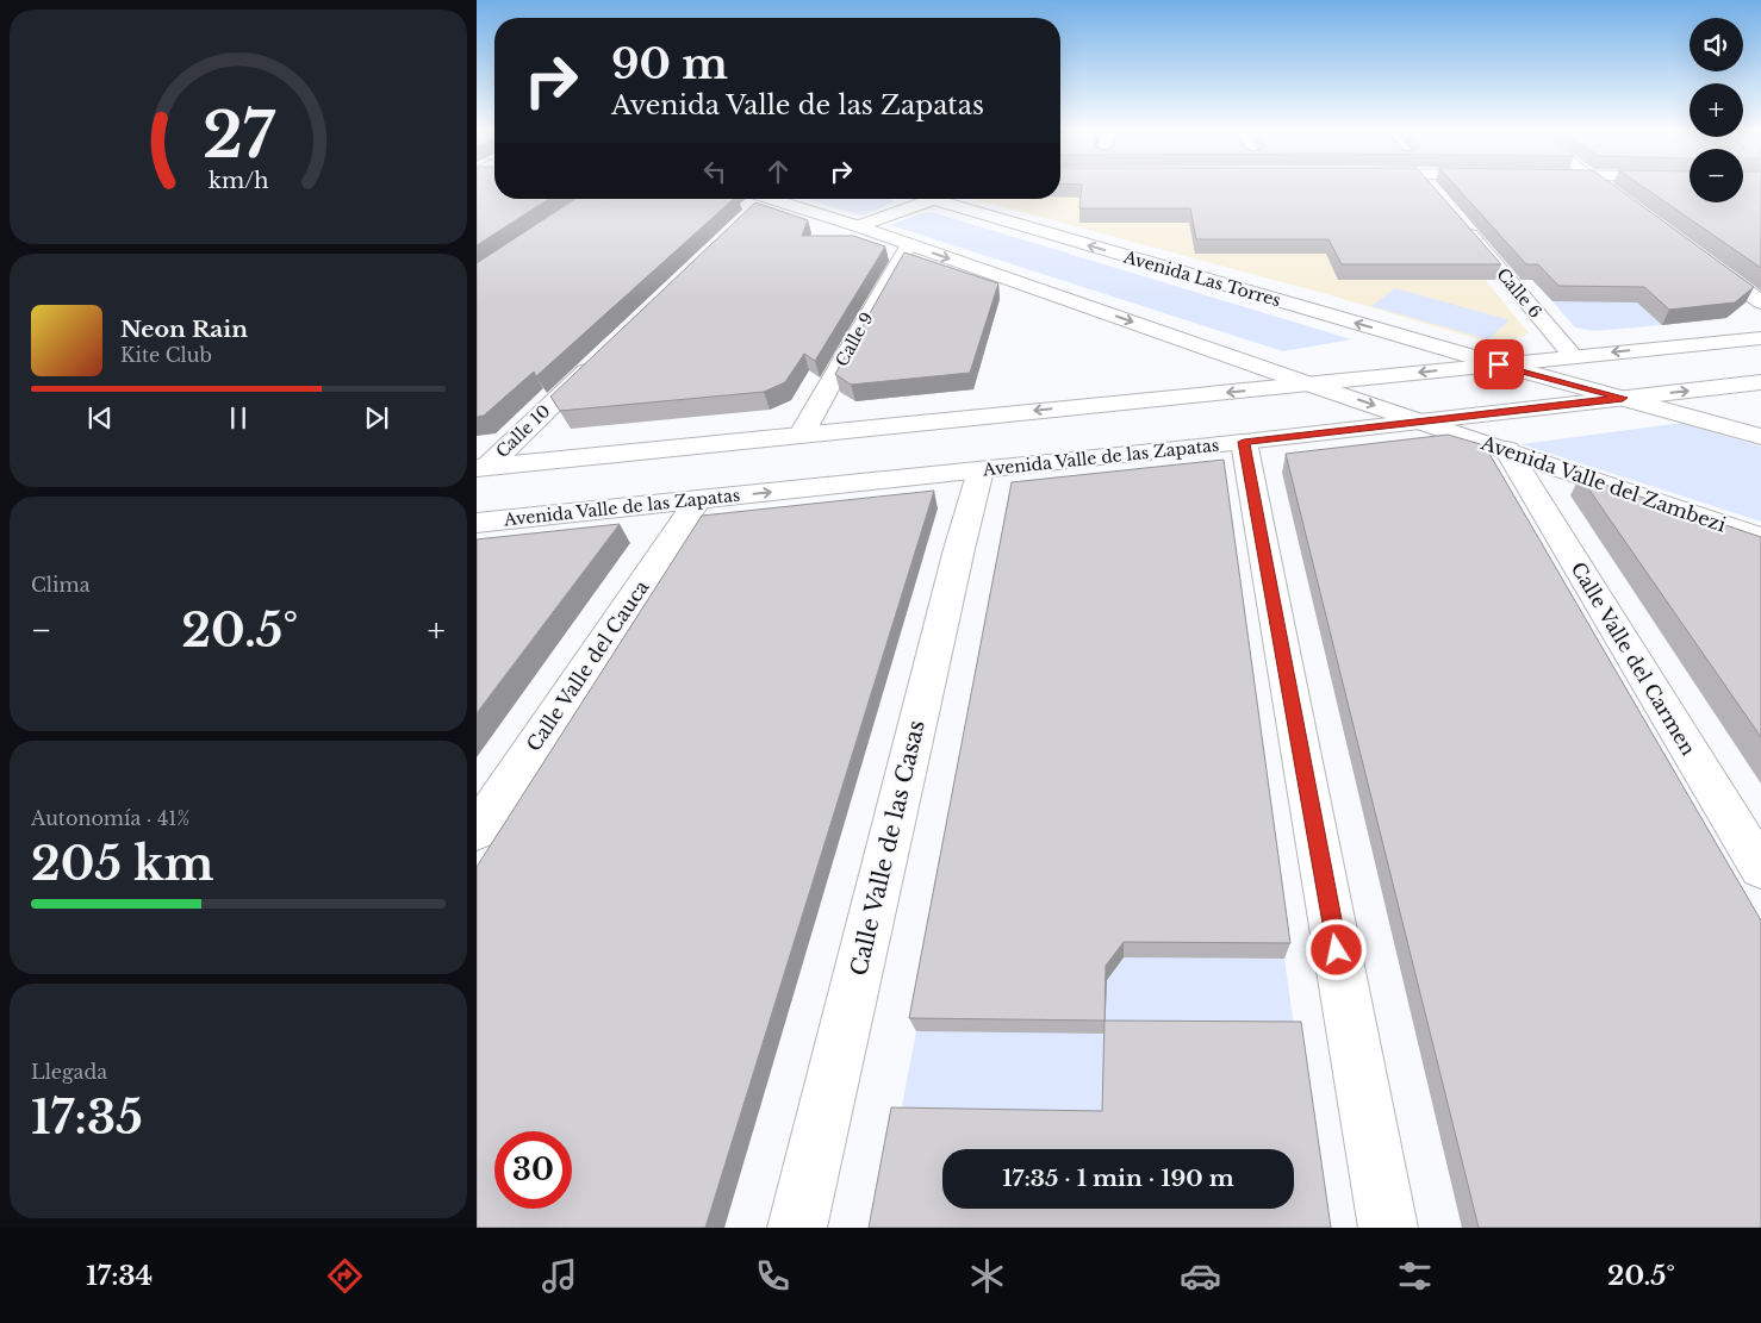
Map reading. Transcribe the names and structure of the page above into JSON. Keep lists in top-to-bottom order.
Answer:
{
  "streets": {
    "street": [
      "Avenida Las Torres",
      "Calle 6",
      "Calle 9",
      "Calle 10",
      "Avenida Valle de las Zapatas",
      "Avenida Valle del Zambezi",
      "Calle Valle del Carmen",
      "Calle Valle del Cauca",
      "Calle Valle de las Casas"
    ]
  },
  "crossings": [
    ["Avenida Valle de las Zapatas", "Avenida Valle del Zambezi"],
    ["Avenida Valle de las Zapatas", "Calle Valle del Cauca"],
    ["Avenida Valle de las Zapatas", "Calle Valle de las Casas"],
    ["Avenida Valle del Zambezi", "Calle Valle del Carmen"]
  ],
  "page": {
    "map_buttons": ["+", "−"],
    "turn": ["90 m", "Avenida Valle de las Zapatas"],
    "song": ["Neon Rain", "Kite Club"],
    "tile": [
      "Clima",
      ["Autonomía · 41%", "205 km"],
      ["Llegada", "17:35"]
    ],
    "heat": ["−", "20.5°", "+"],
    "limit": "30",
    "trip": "17:35 · 1 min · 190 m",
    "tabs": ["17:34", "20.5°"],
    "gauge": ["27", "km/h"]
  }
}
